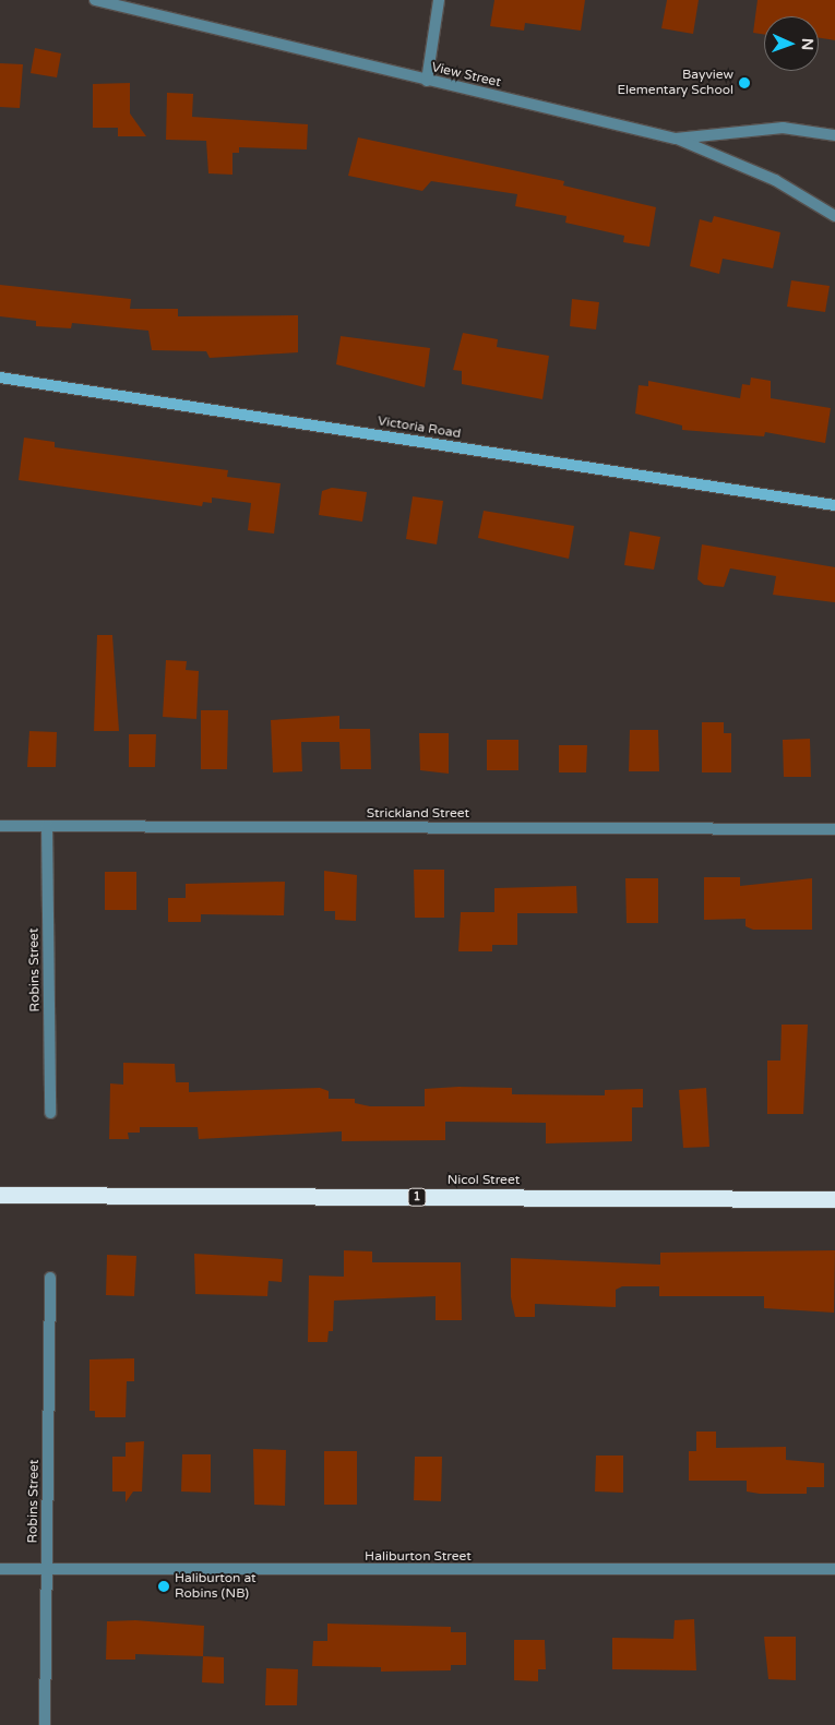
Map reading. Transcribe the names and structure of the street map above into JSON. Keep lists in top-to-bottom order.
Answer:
{
  "streets": {
    "highway": ["Nicol Street", "1"],
    "street": [
      "View Street",
      "Victoria Road",
      "Strickland Street",
      "Robins Street",
      "Haliburton Street"
    ]
  },
  "crossings": [
    ["Strickland Street", "Robins Street"],
    ["Robins Street", "Haliburton Street"]
  ],
  "places": ["Bayview Elementary School", "Haliburton at Robins (NB)"],
  "north": "right"
}
